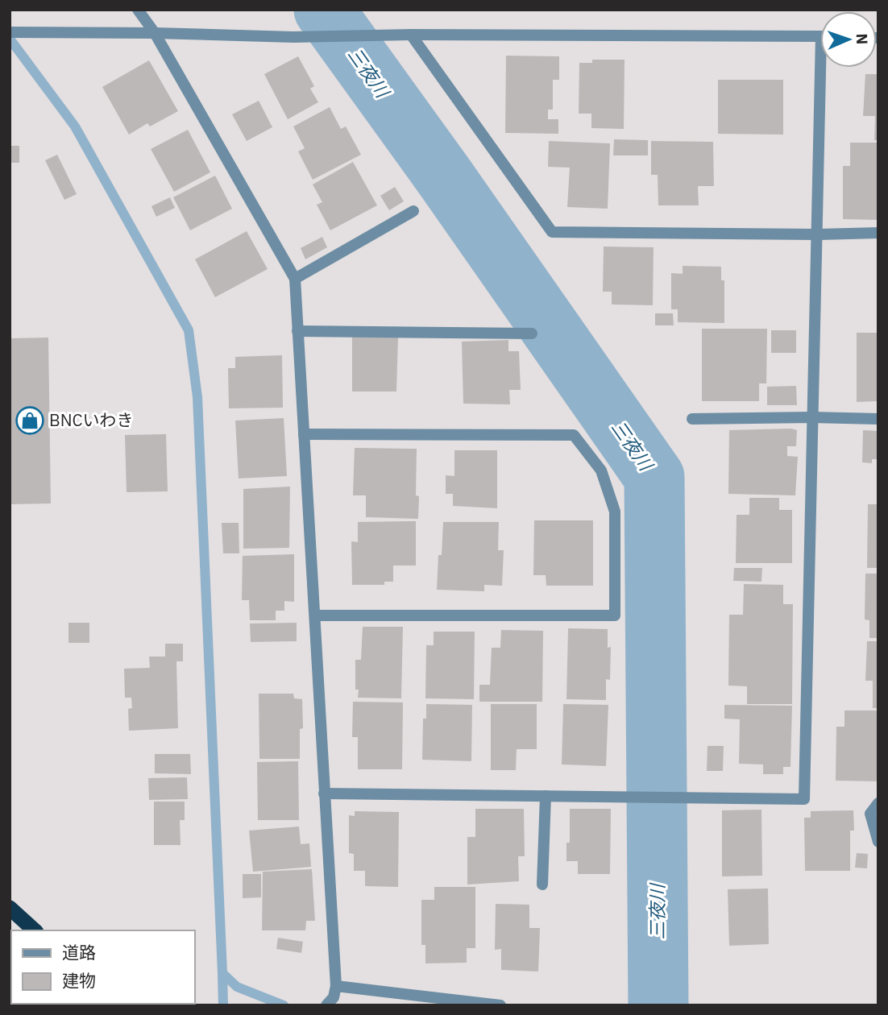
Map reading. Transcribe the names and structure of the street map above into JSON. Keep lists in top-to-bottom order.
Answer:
{
  "water": ["三夜川"],
  "places": {
    "shop": ["BNCいわき"]
  },
  "legend": ["道路", "建物"],
  "north": "right"
}
